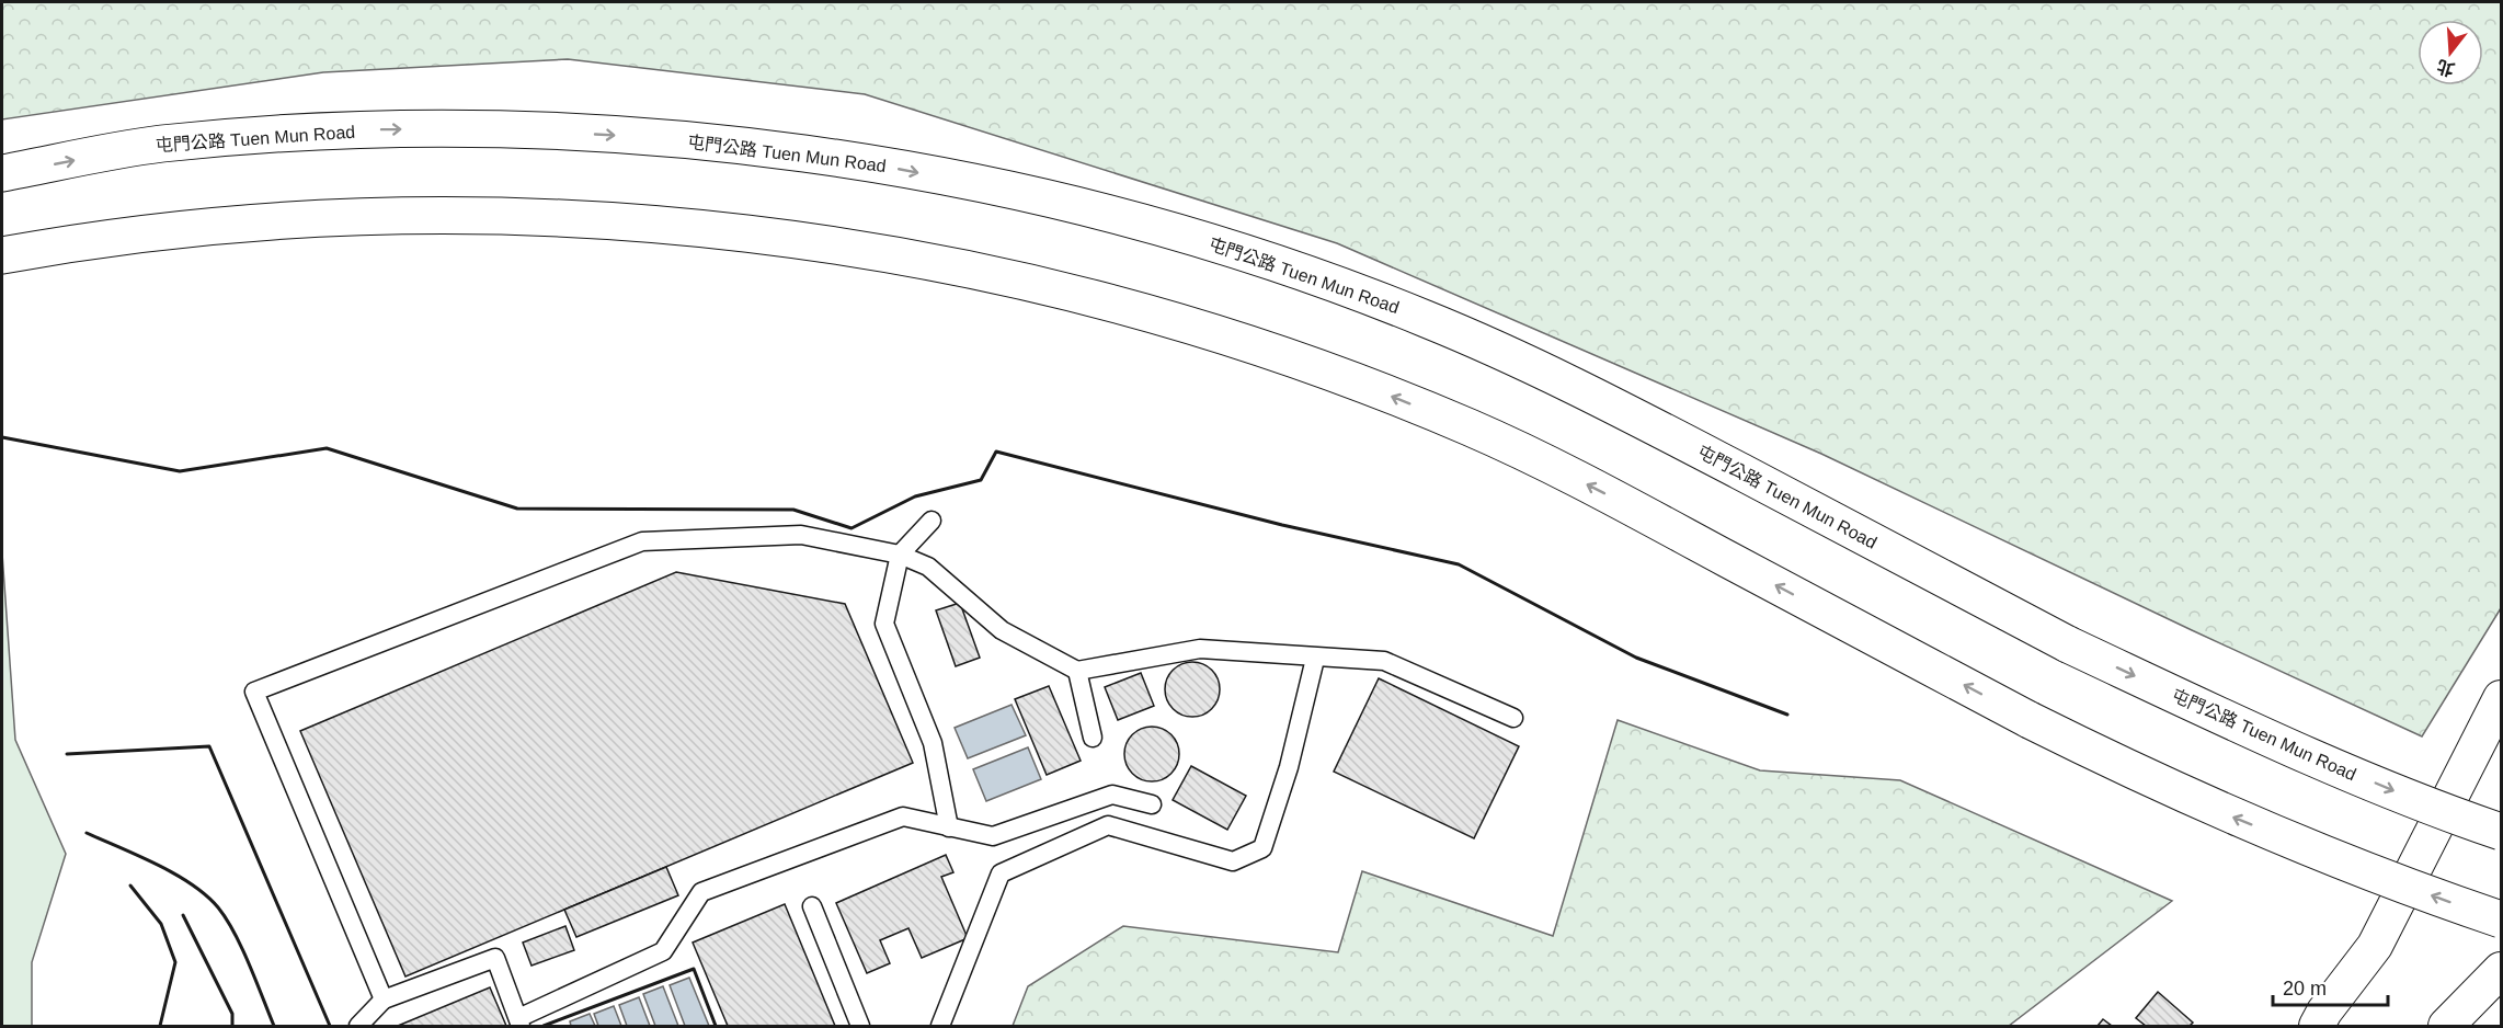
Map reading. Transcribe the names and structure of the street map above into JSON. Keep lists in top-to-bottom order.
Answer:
{
  "streets": {
    "highway": ["屯門公路 Tuen Mun Road"]
  },
  "scale_bar": "20 m",
  "north": "bottom"
}
